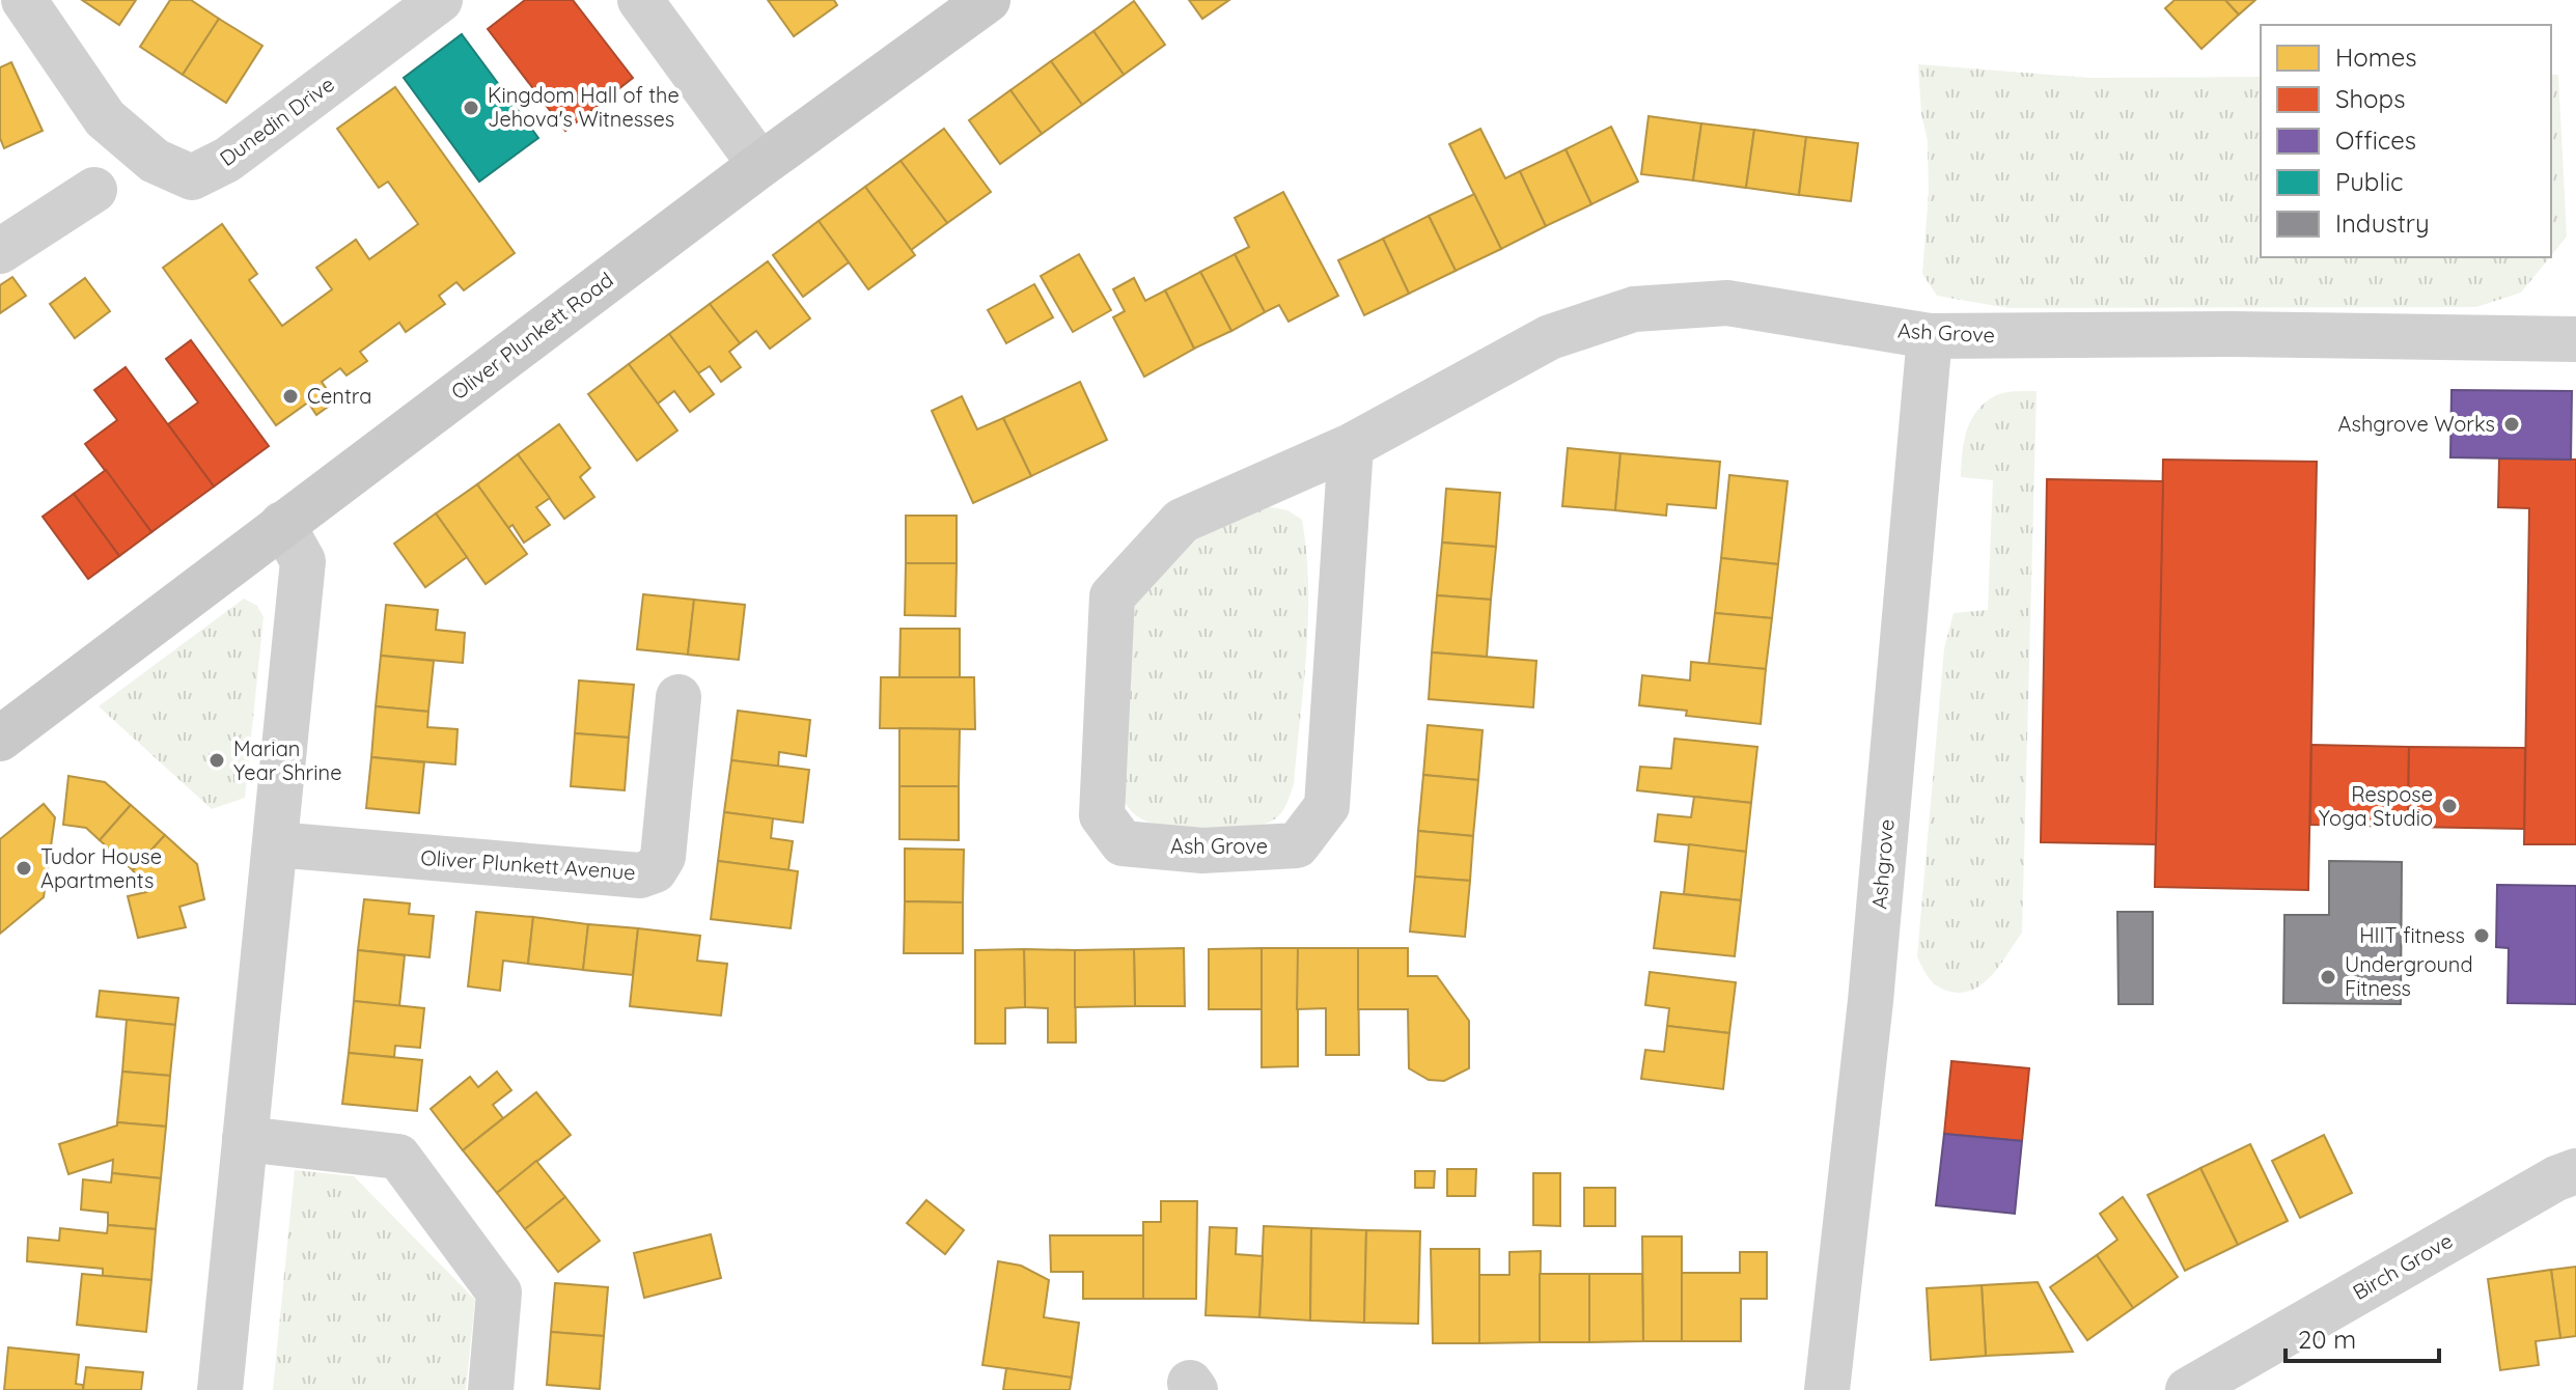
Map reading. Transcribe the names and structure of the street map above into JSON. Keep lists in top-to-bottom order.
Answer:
{
  "streets": {
    "street": [
      "Dunedin Drive",
      "Ash Grove",
      "Oliver Plunkett Road",
      "Ashgrove",
      "Oliver Plunkett Avenue",
      "Birch Grove"
    ]
  },
  "crossings": [
    ["Ash Grove", "Ashgrove"]
  ],
  "places": [
    "Kingdom Hall of the Jehova's Witnesses",
    "Centra",
    "Ashgrove Works",
    "Marian Year Shrine",
    "Respose Yoga Studio",
    "Tudor House Apartments",
    "HIIT fitness",
    "Underground Fitness"
  ],
  "legend": [
    "Homes",
    "Shops",
    "Offices",
    "Public",
    "Industry"
  ],
  "scale_bar": "20 m"
}
